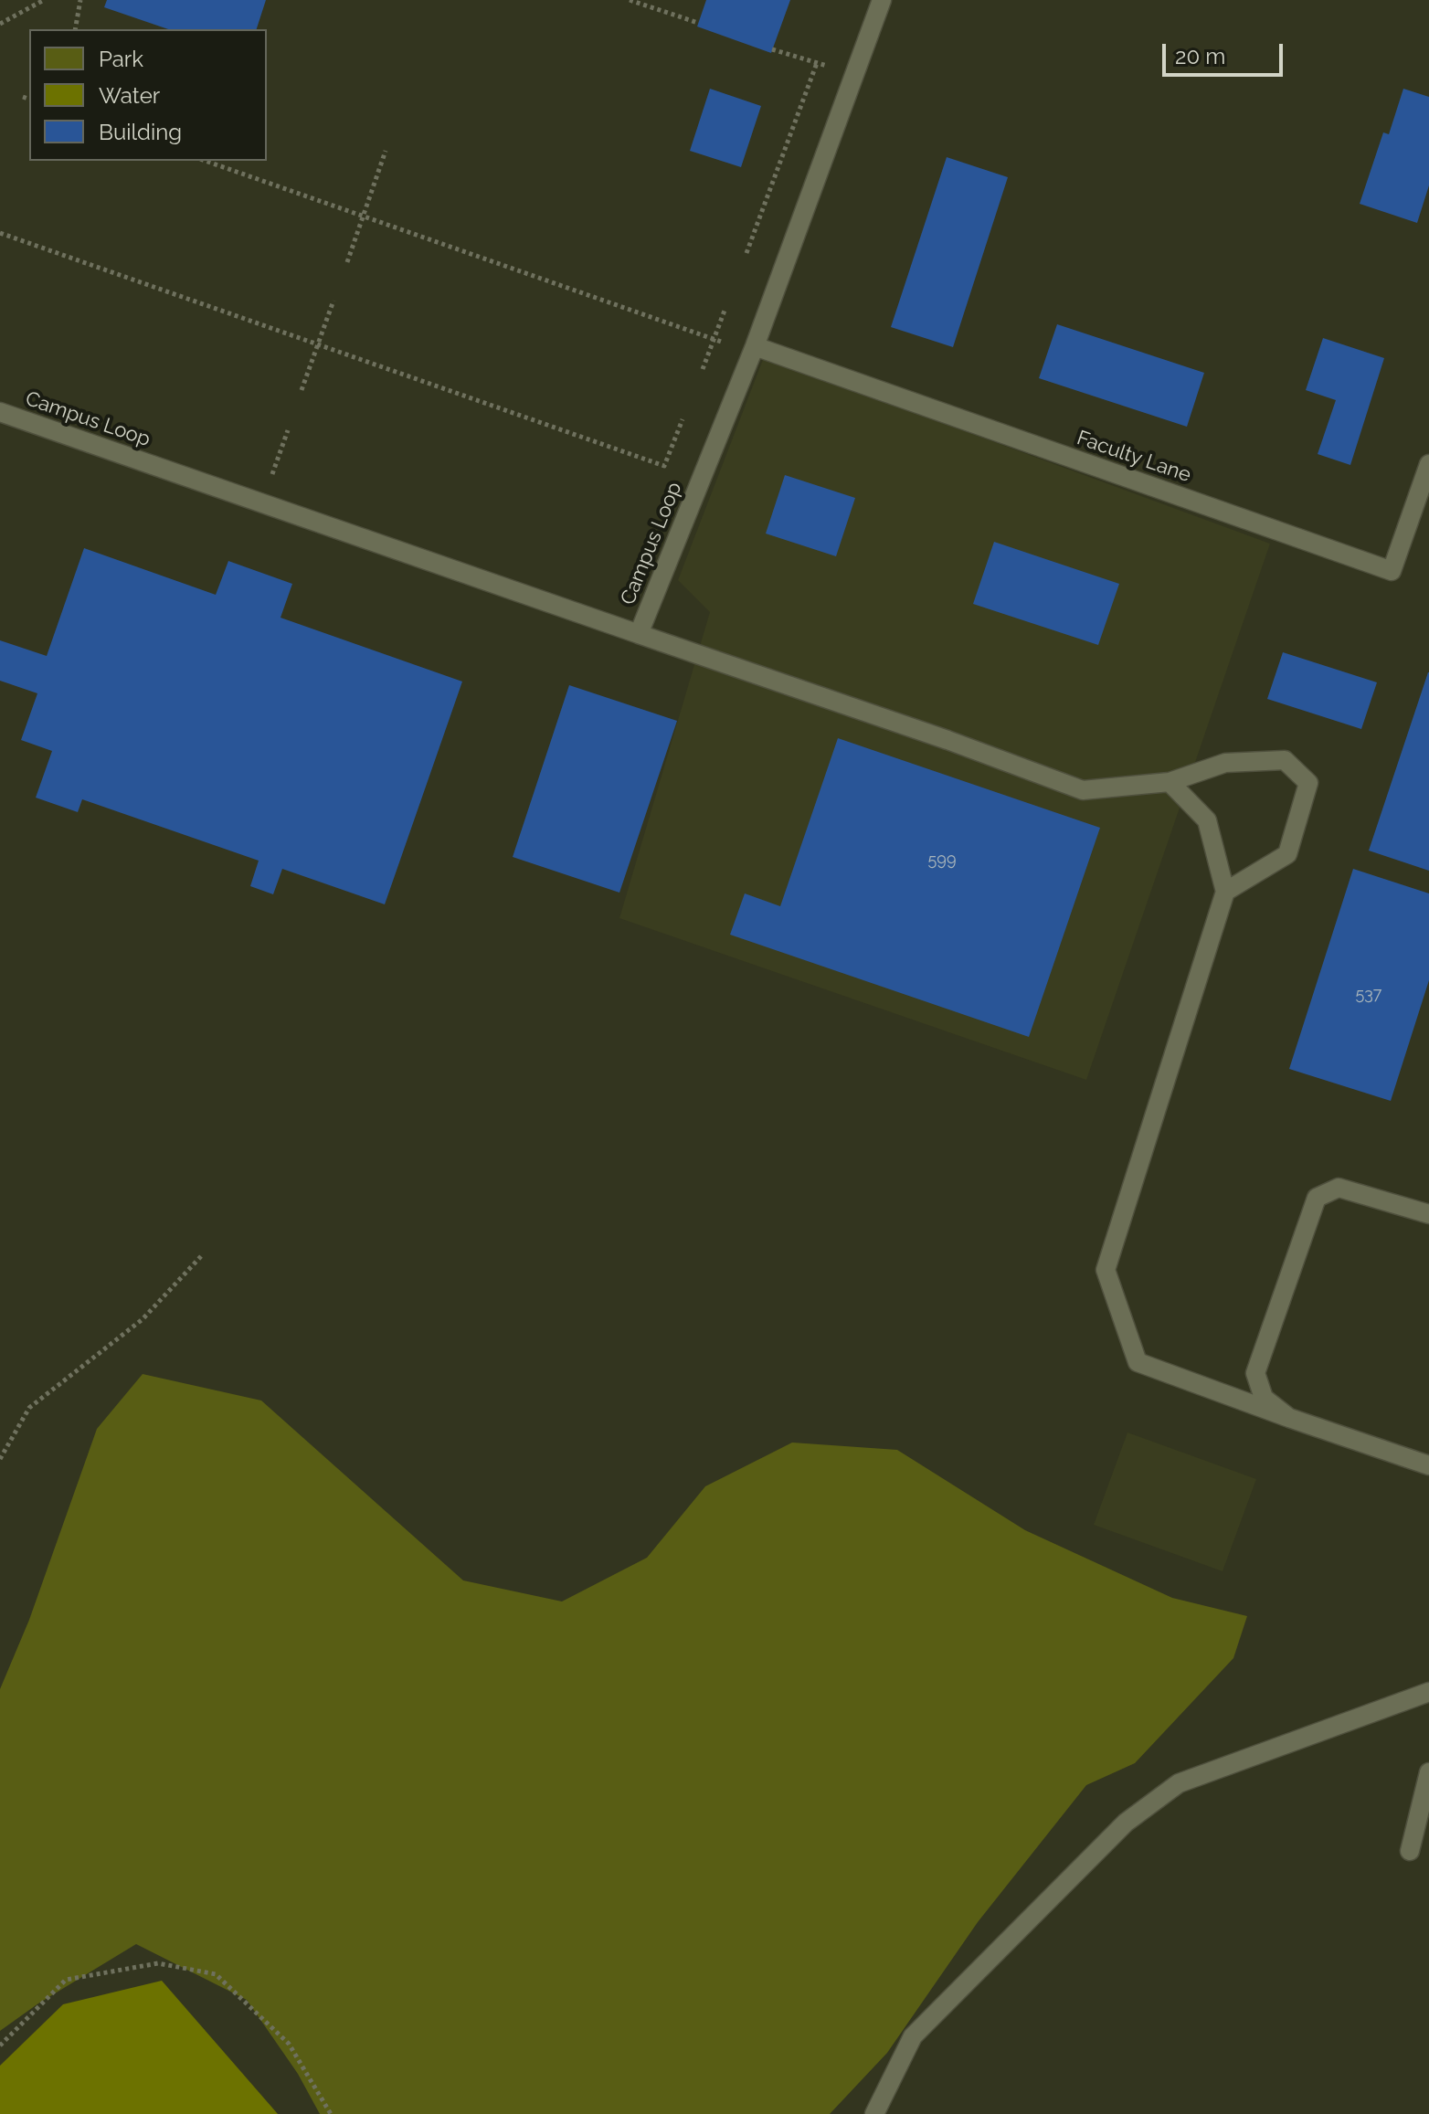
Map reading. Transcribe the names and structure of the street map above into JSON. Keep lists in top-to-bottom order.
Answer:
{
  "streets": {
    "lane": ["Campus Loop", "Faculty Lane"]
  },
  "crossings": [
    ["Campus Loop", "Faculty Lane"]
  ],
  "house_numbers": ["599", "537"],
  "legend": ["Park", "Water", "Building"],
  "scale_bar": "20 m"
}
